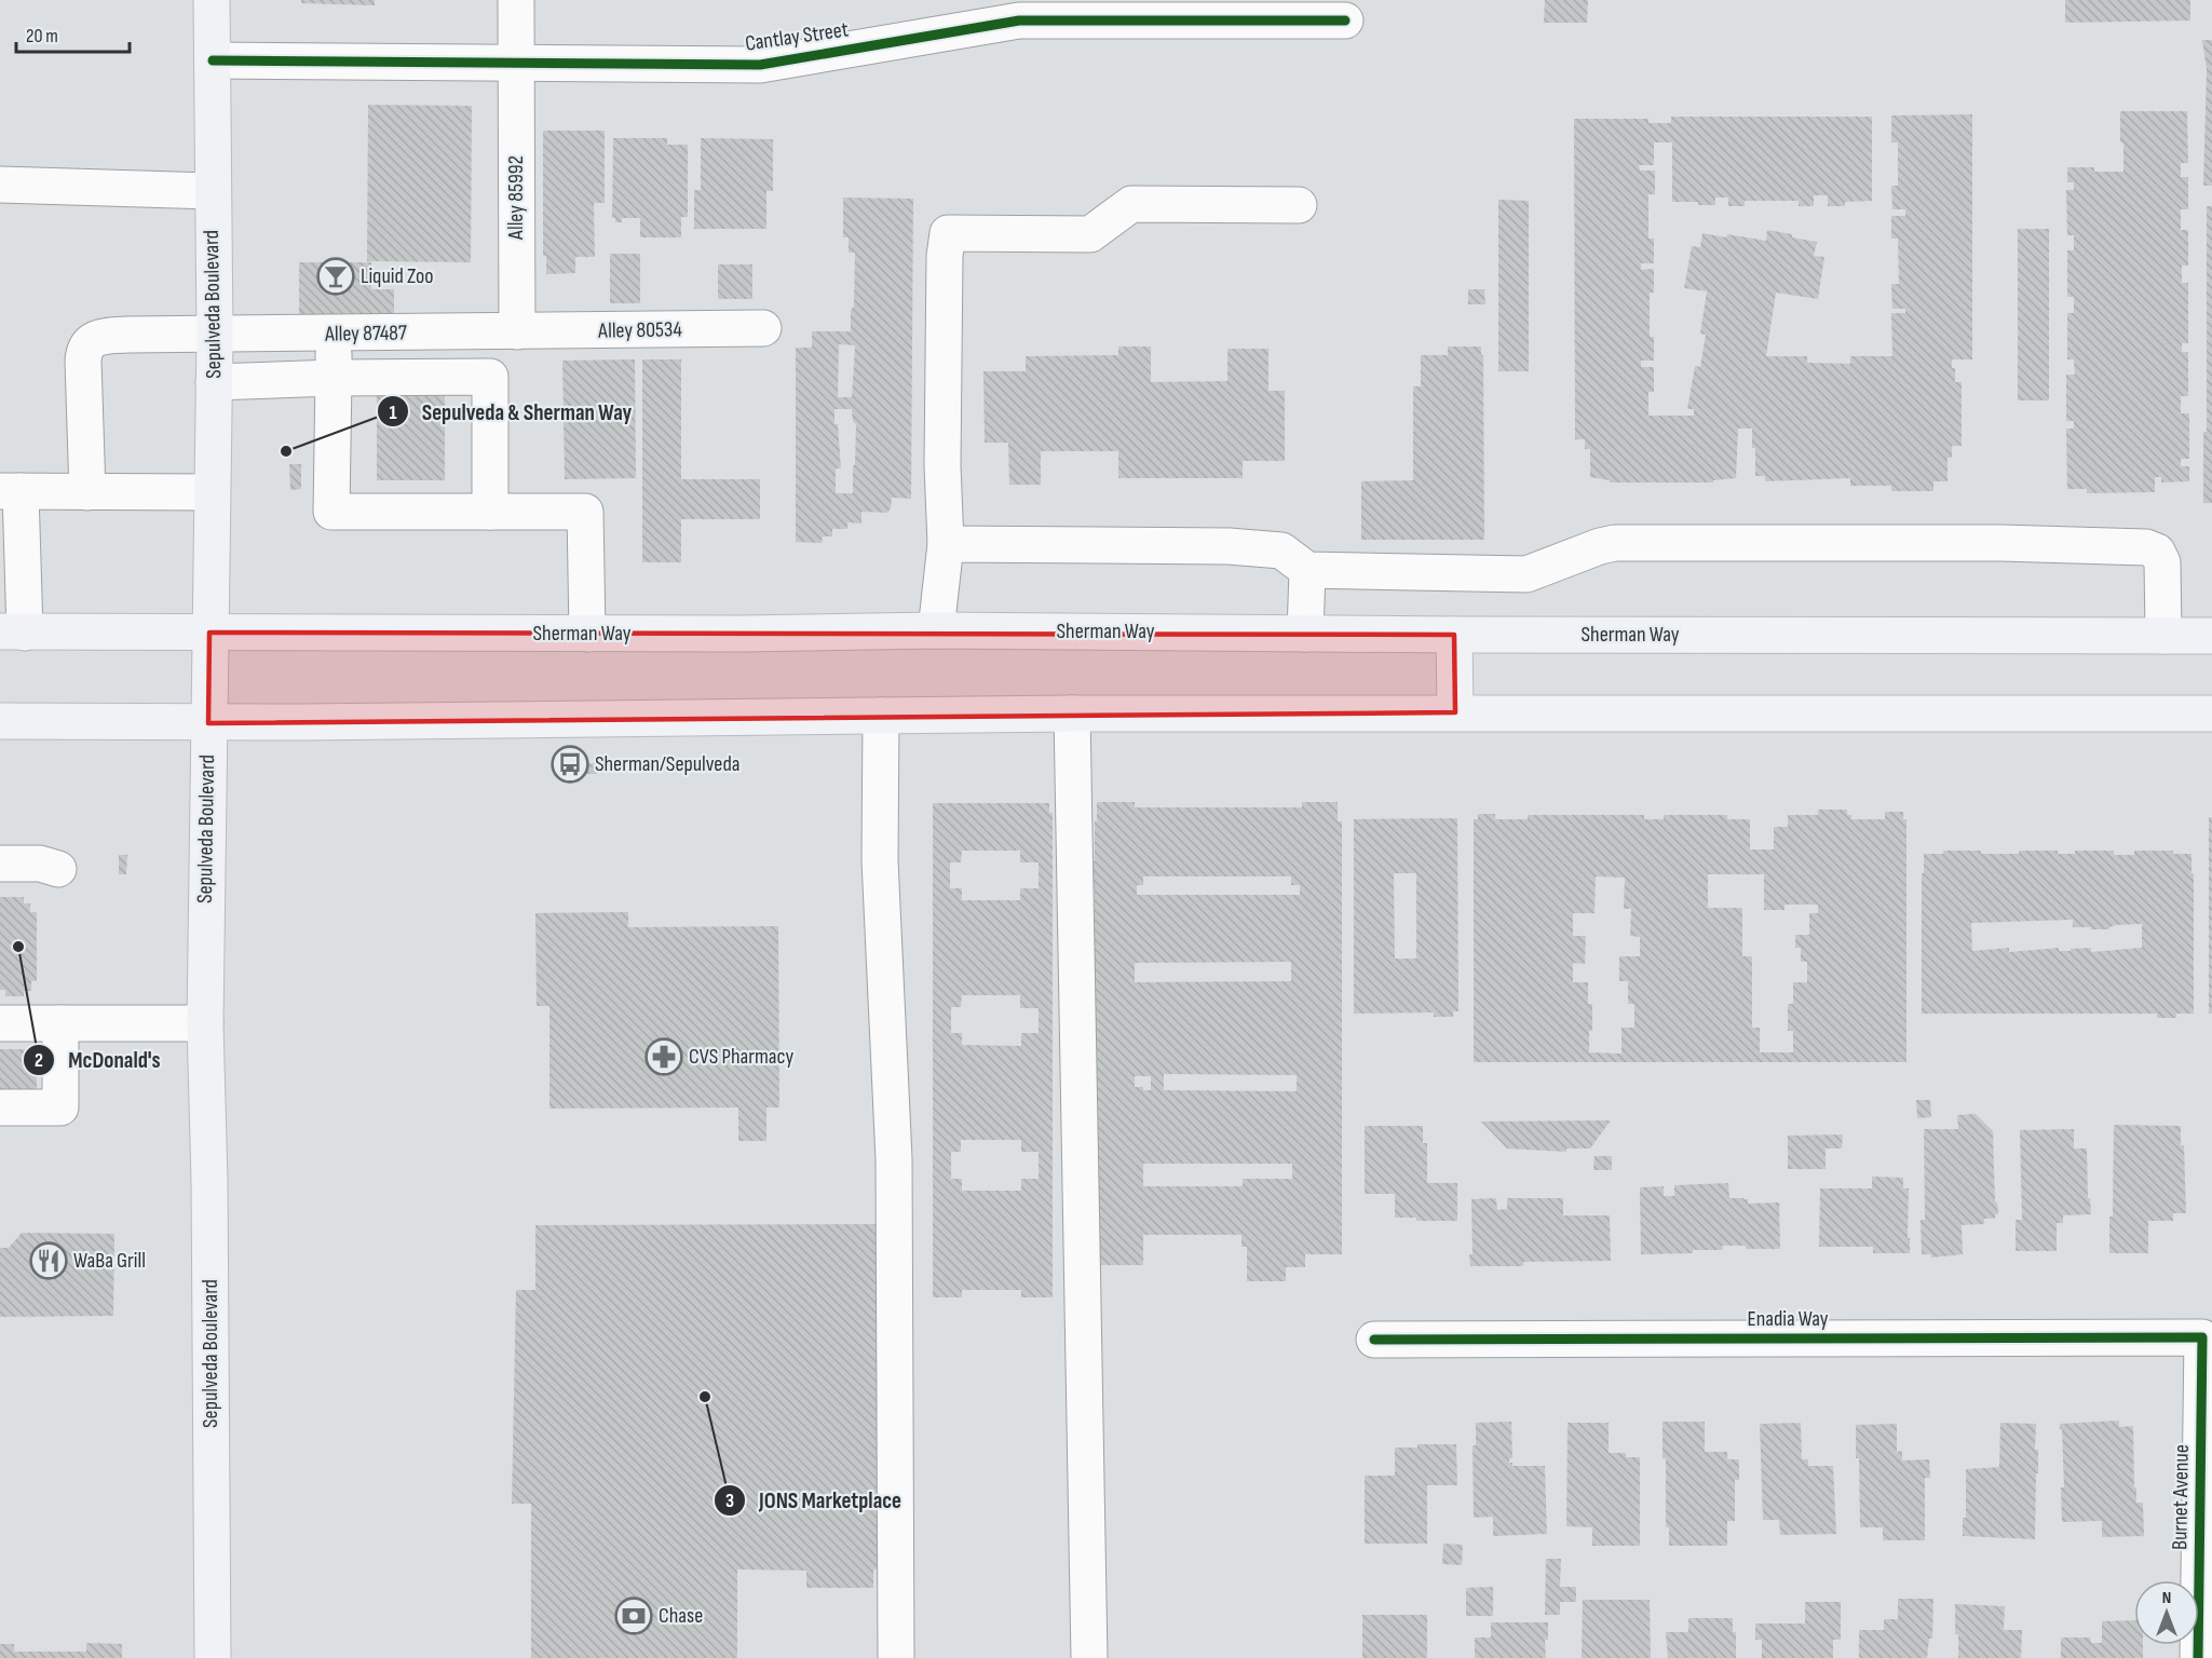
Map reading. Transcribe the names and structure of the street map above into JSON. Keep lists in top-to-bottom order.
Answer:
{
  "streets": {
    "main road": ["Sepulveda Boulevard", "Sherman Way"],
    "street": [
      "Cantlay Street",
      "Alley 85992",
      "Alley 80534",
      "Alley 87487",
      "Enadia Way",
      "Burnet Avenue"
    ]
  },
  "crossings": [
    ["Cantlay Street", "Alley 85992"],
    ["Cantlay Street", "Sepulveda Boulevard"],
    ["Alley 85992", "Alley 80534"],
    ["Alley 85992", "Alley 87487"],
    ["Sepulveda Boulevard", "Alley 87487"],
    ["Sepulveda Boulevard", "Sherman Way"],
    ["Alley 80534", "Alley 87487"],
    ["Enadia Way", "Burnet Avenue"]
  ],
  "places": {
    "bar": ["Liquid Zoo"],
    "other": ["Sepulveda & Sherman Way", "McDonald's", "JONS Marketplace"],
    "bus stop": ["Sherman/Sepulveda"],
    "pharmacy": ["CVS Pharmacy"],
    "restaurant": ["WaBa Grill"],
    "bank": ["Chase"]
  },
  "scale_bar": "20 m",
  "north": "top"
}
